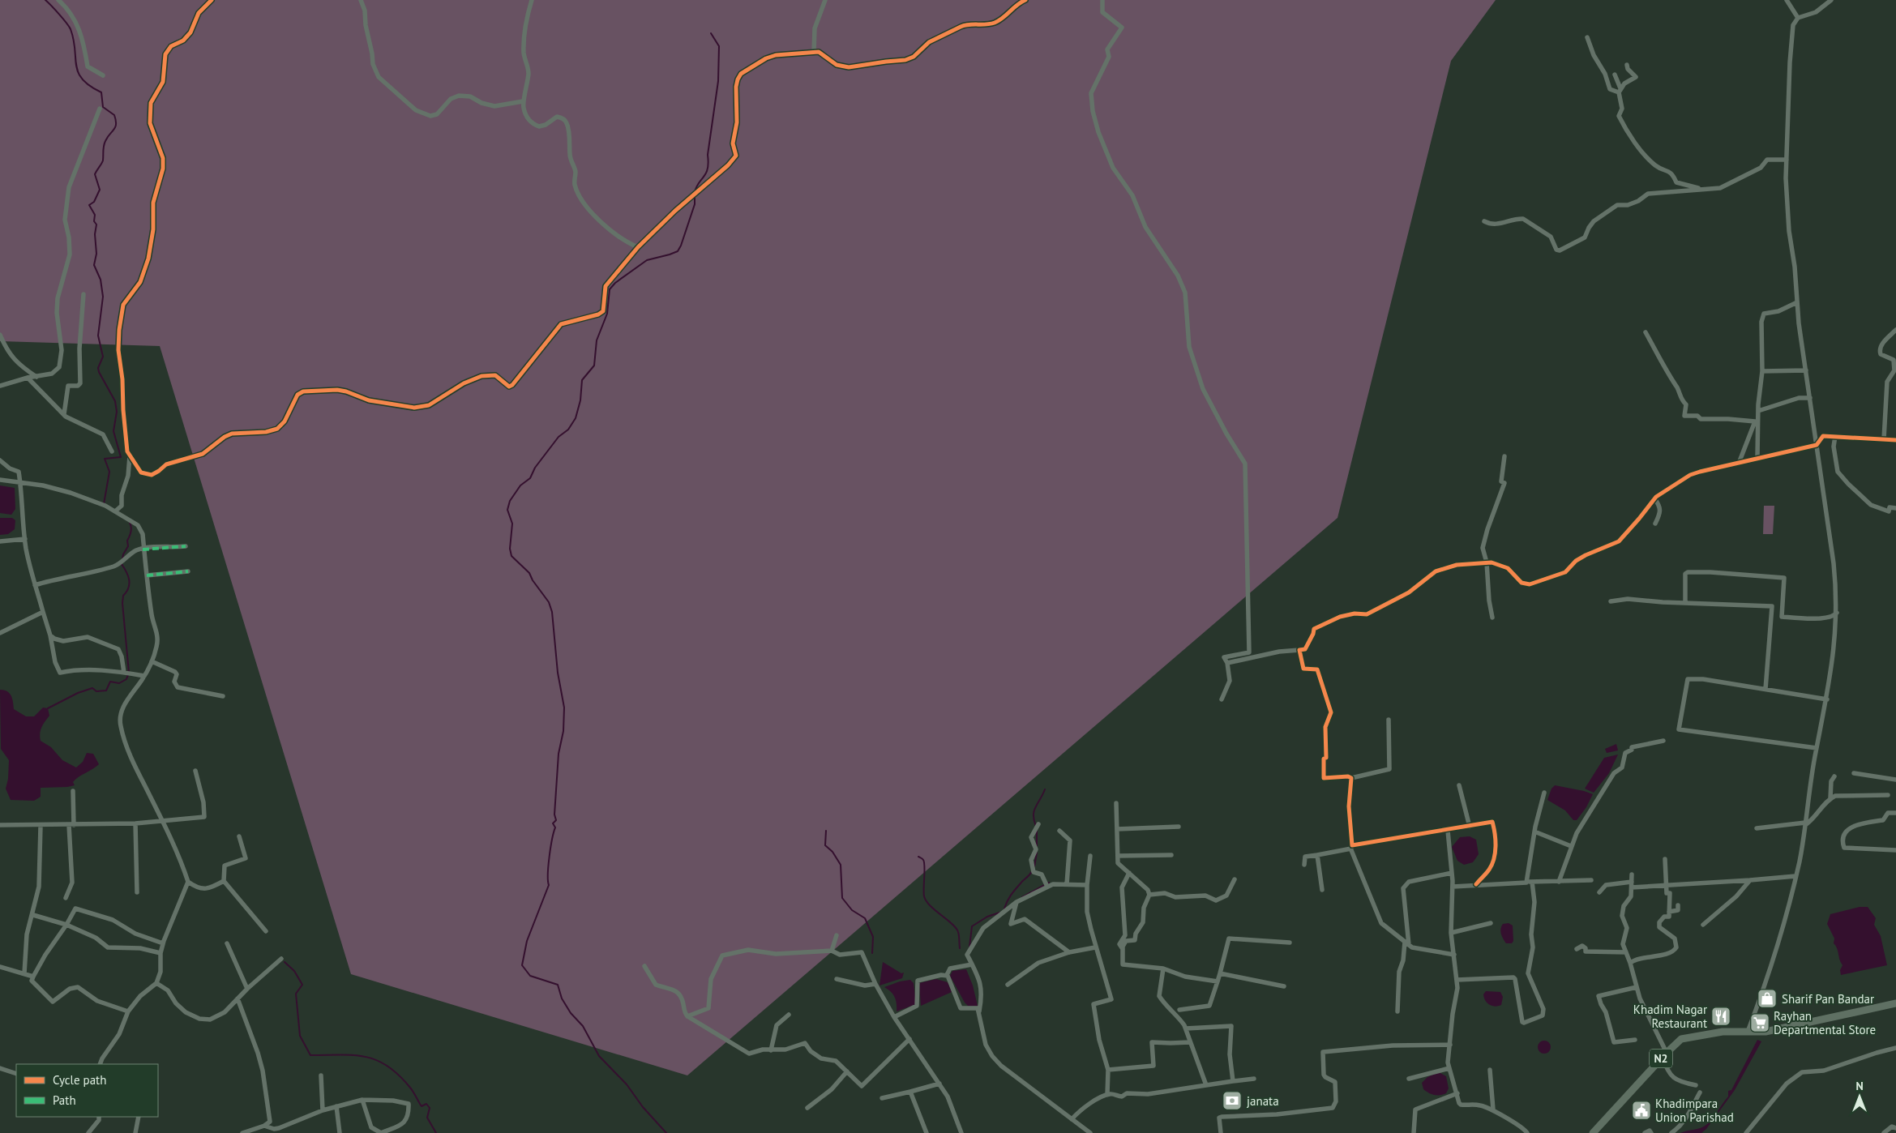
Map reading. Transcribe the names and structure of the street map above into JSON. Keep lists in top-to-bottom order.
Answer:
{
  "streets": {
    "highway": ["N2"]
  },
  "places": {
    "shop": ["Sharif Pan Bandar"],
    "restaurant": ["Khadim Nagar Restaurant"],
    "supermarket": ["Rayhan Departmental Store"],
    "bank": ["janata"],
    "public building": ["Khadimpara Union Parishad"]
  },
  "legend": ["Cycle path", "Path"],
  "north": "top"
}
